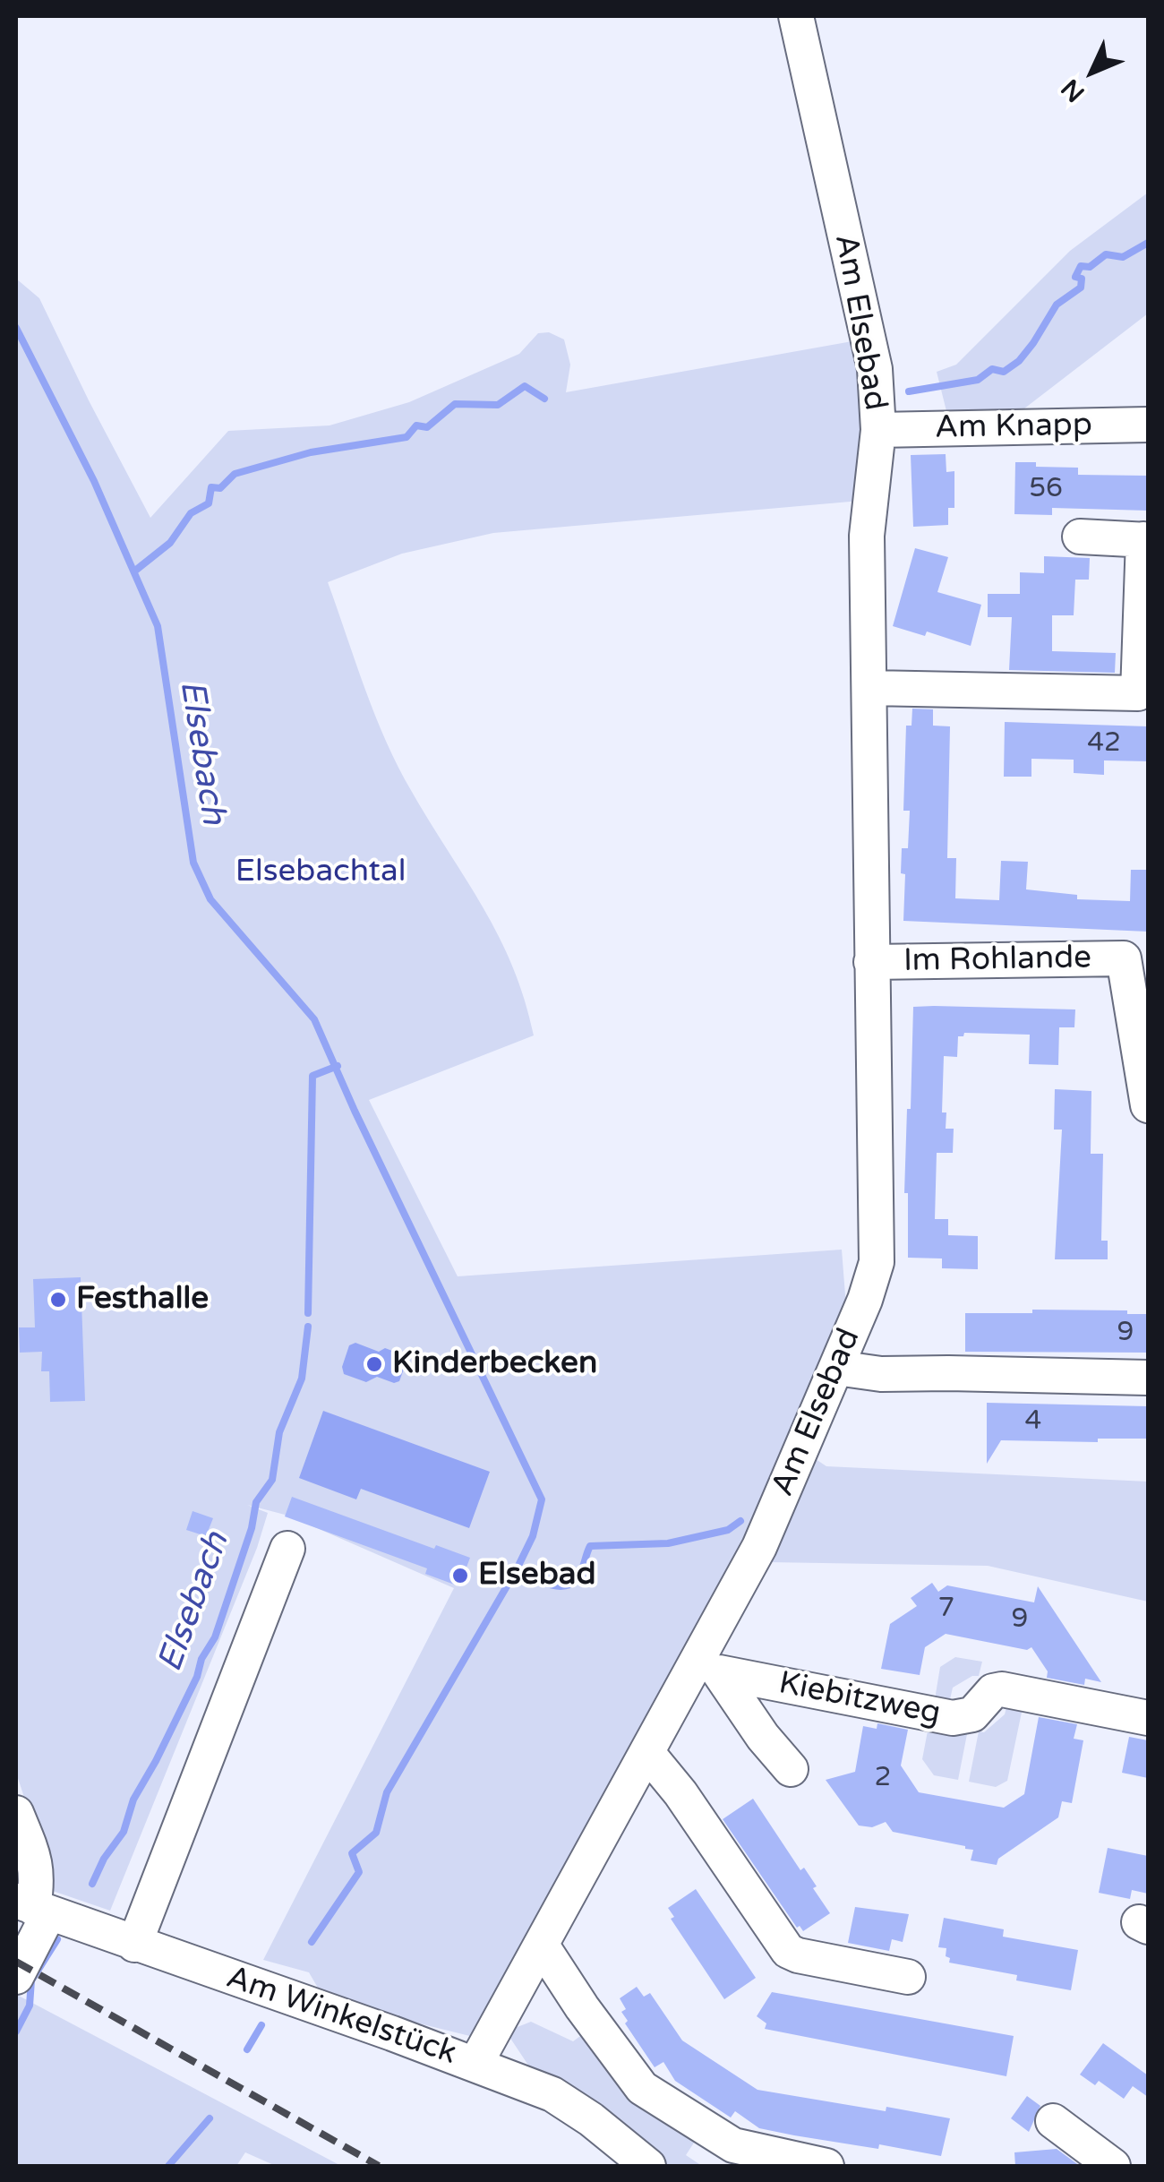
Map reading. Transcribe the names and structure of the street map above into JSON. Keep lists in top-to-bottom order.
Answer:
{
  "streets": {
    "street": [
      "Am Elsebad",
      "Am Knapp",
      "Im Rohlande",
      "Kiebitzweg",
      "Am Winkelstück"
    ]
  },
  "crossings": [
    ["Am Elsebad", "Am Knapp"],
    ["Am Elsebad", "Im Rohlande"],
    ["Am Elsebad", "Kiebitzweg"],
    ["Am Elsebad", "Am Winkelstück"]
  ],
  "water": ["Elsebach"],
  "parks": ["Elsebachtal"],
  "places": ["Festhalle", "Kinderbecken", "Elsebad"],
  "house_numbers": [
    "56",
    "42",
    "9",
    "4",
    "7",
    "9",
    "2"
  ],
  "north": "bottom left"
}
